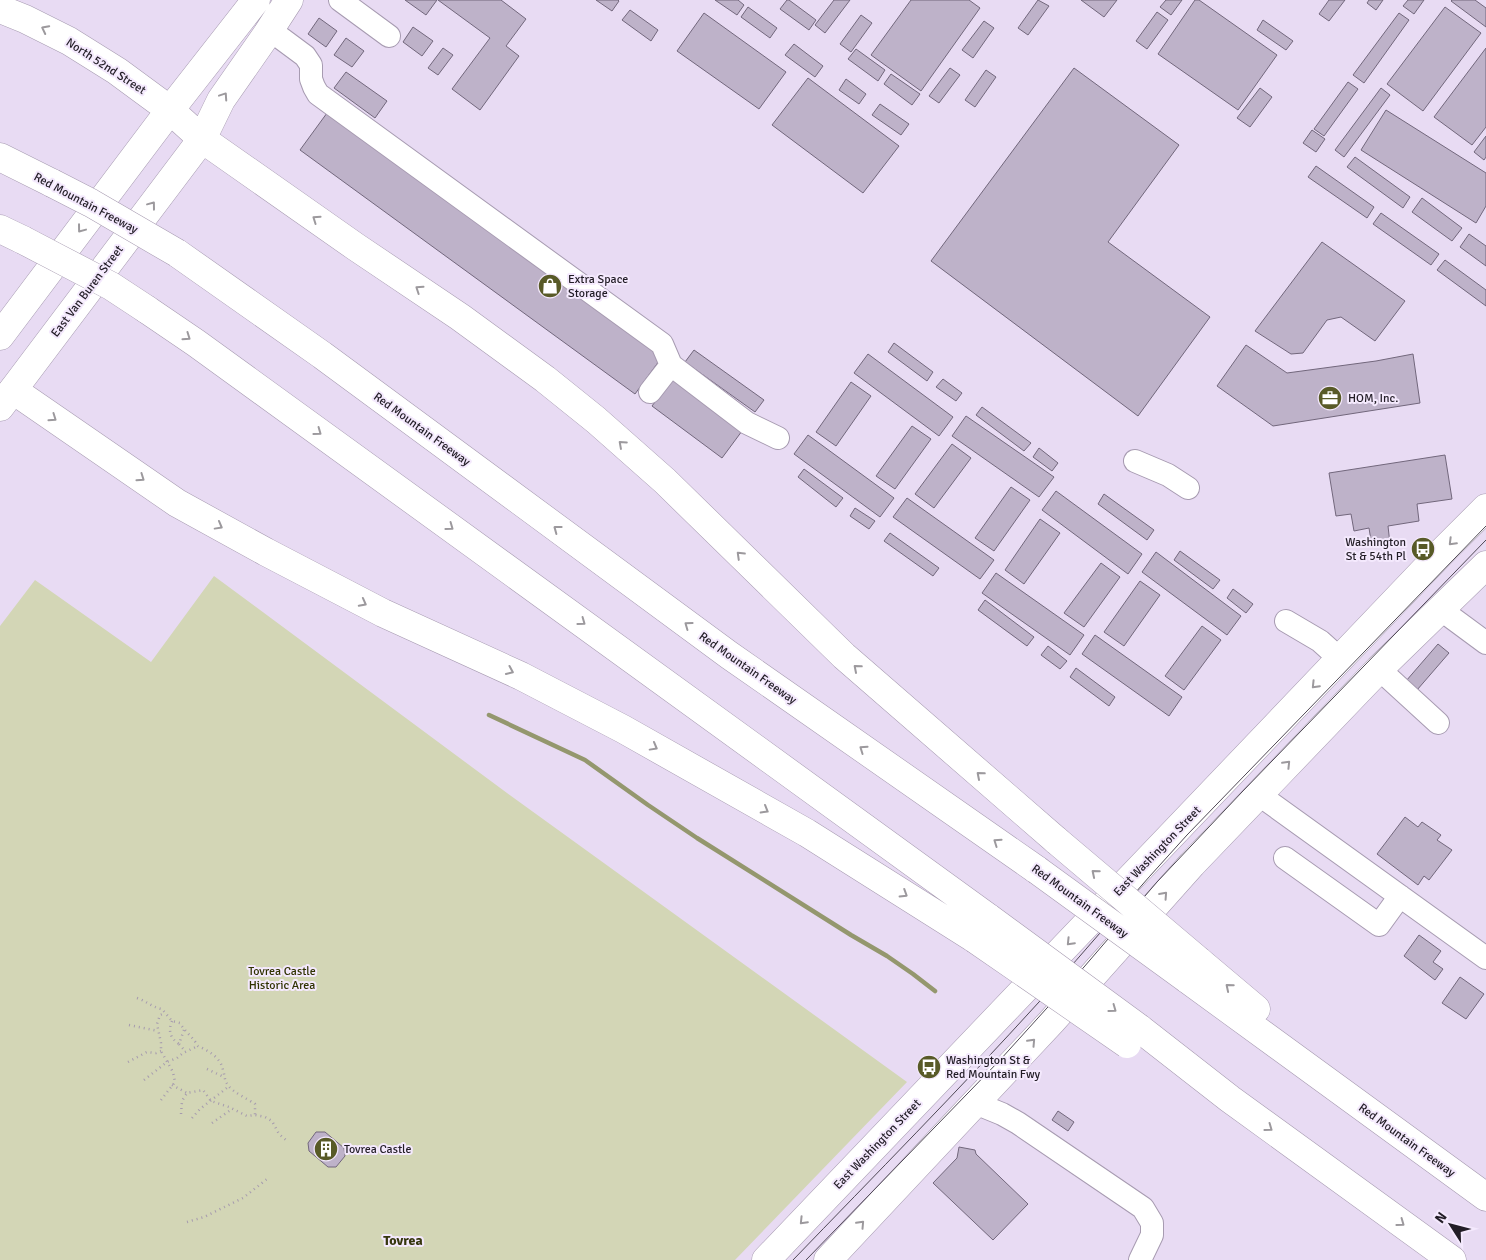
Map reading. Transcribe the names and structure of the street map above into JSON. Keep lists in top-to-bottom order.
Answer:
{
  "streets": {
    "main road": [
      "North 52nd Street",
      "Red Mountain Freeway",
      "East Van Buren Street",
      "East Washington Street"
    ]
  },
  "crossings": [
    ["North 52nd Street", "Red Mountain Freeway"],
    ["North 52nd Street", "East Van Buren Street"]
  ],
  "districts": ["Tovrea"],
  "parks": ["Tovrea Castle Historic Area"],
  "places": {
    "shop": ["Extra Space Storage"],
    "office": ["HOM, Inc."],
    "bus stop": ["Washington St & 54th Pl", "Washington St & Red Mountain Fwy"],
    "building": ["Tovrea Castle"]
  },
  "north": "top left"
}
